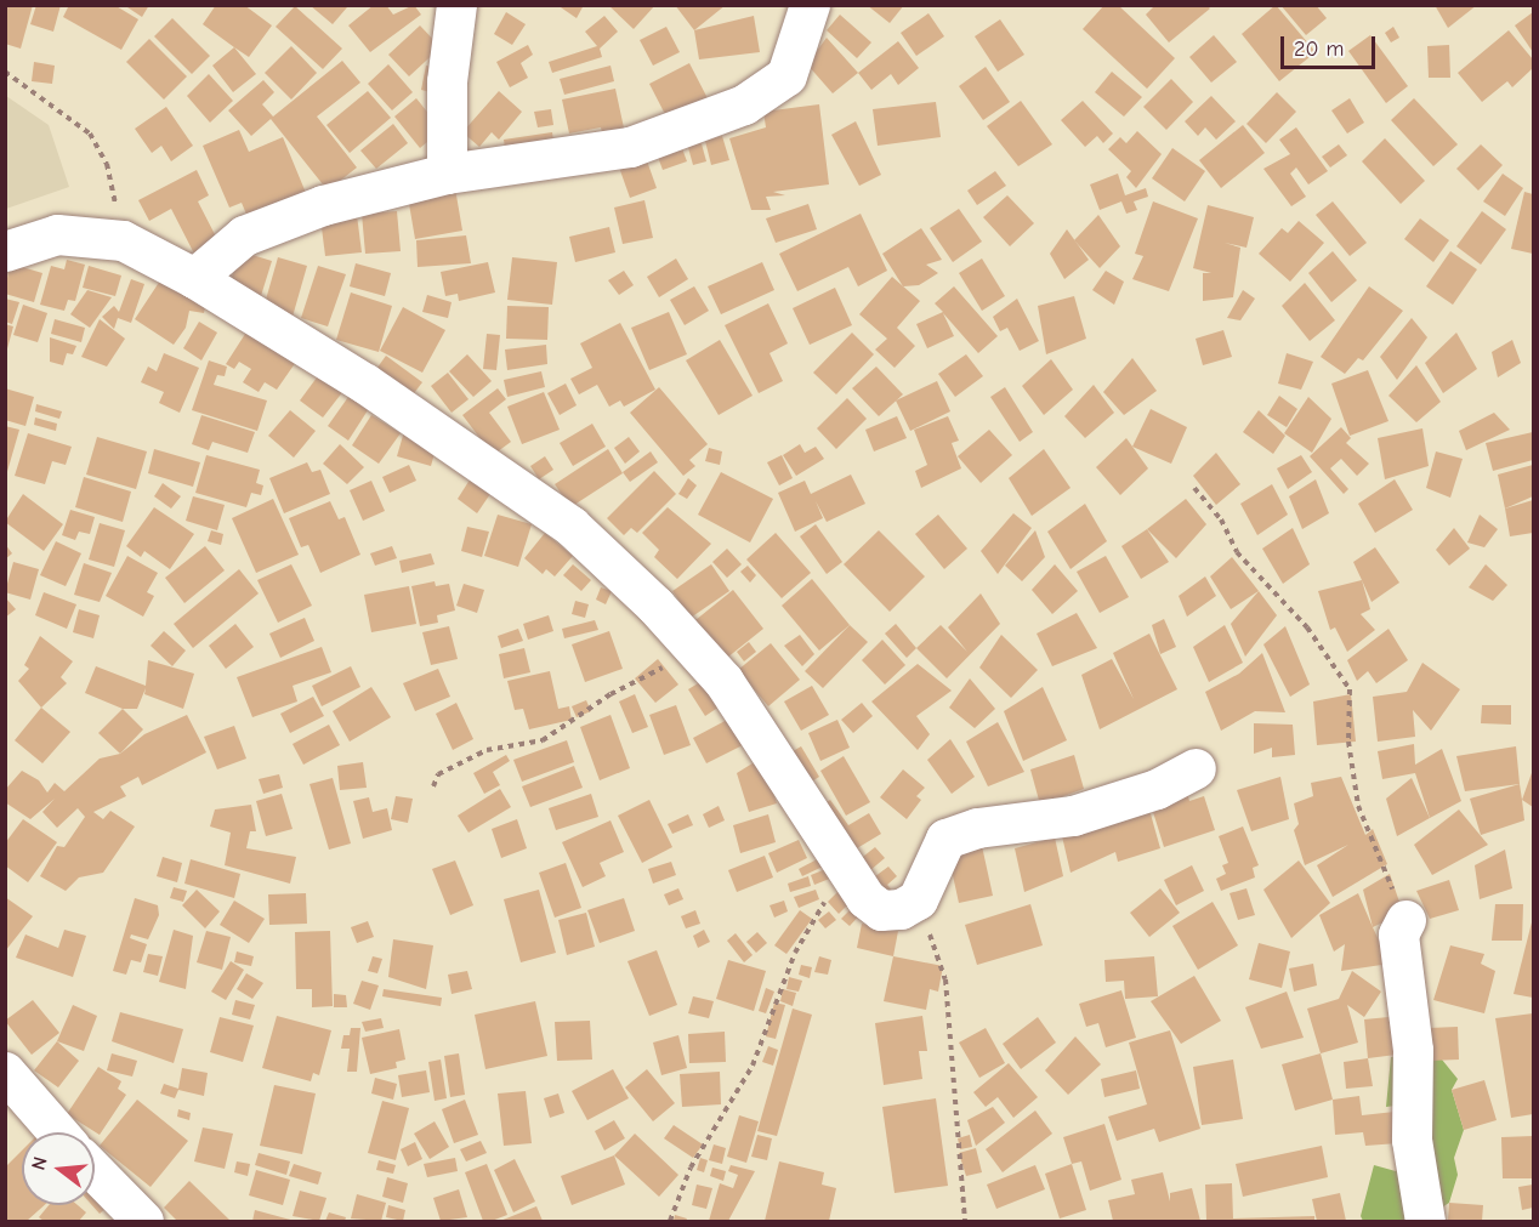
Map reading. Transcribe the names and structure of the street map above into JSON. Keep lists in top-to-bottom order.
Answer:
{
  "scale_bar": "20 m",
  "north": "left"
}
